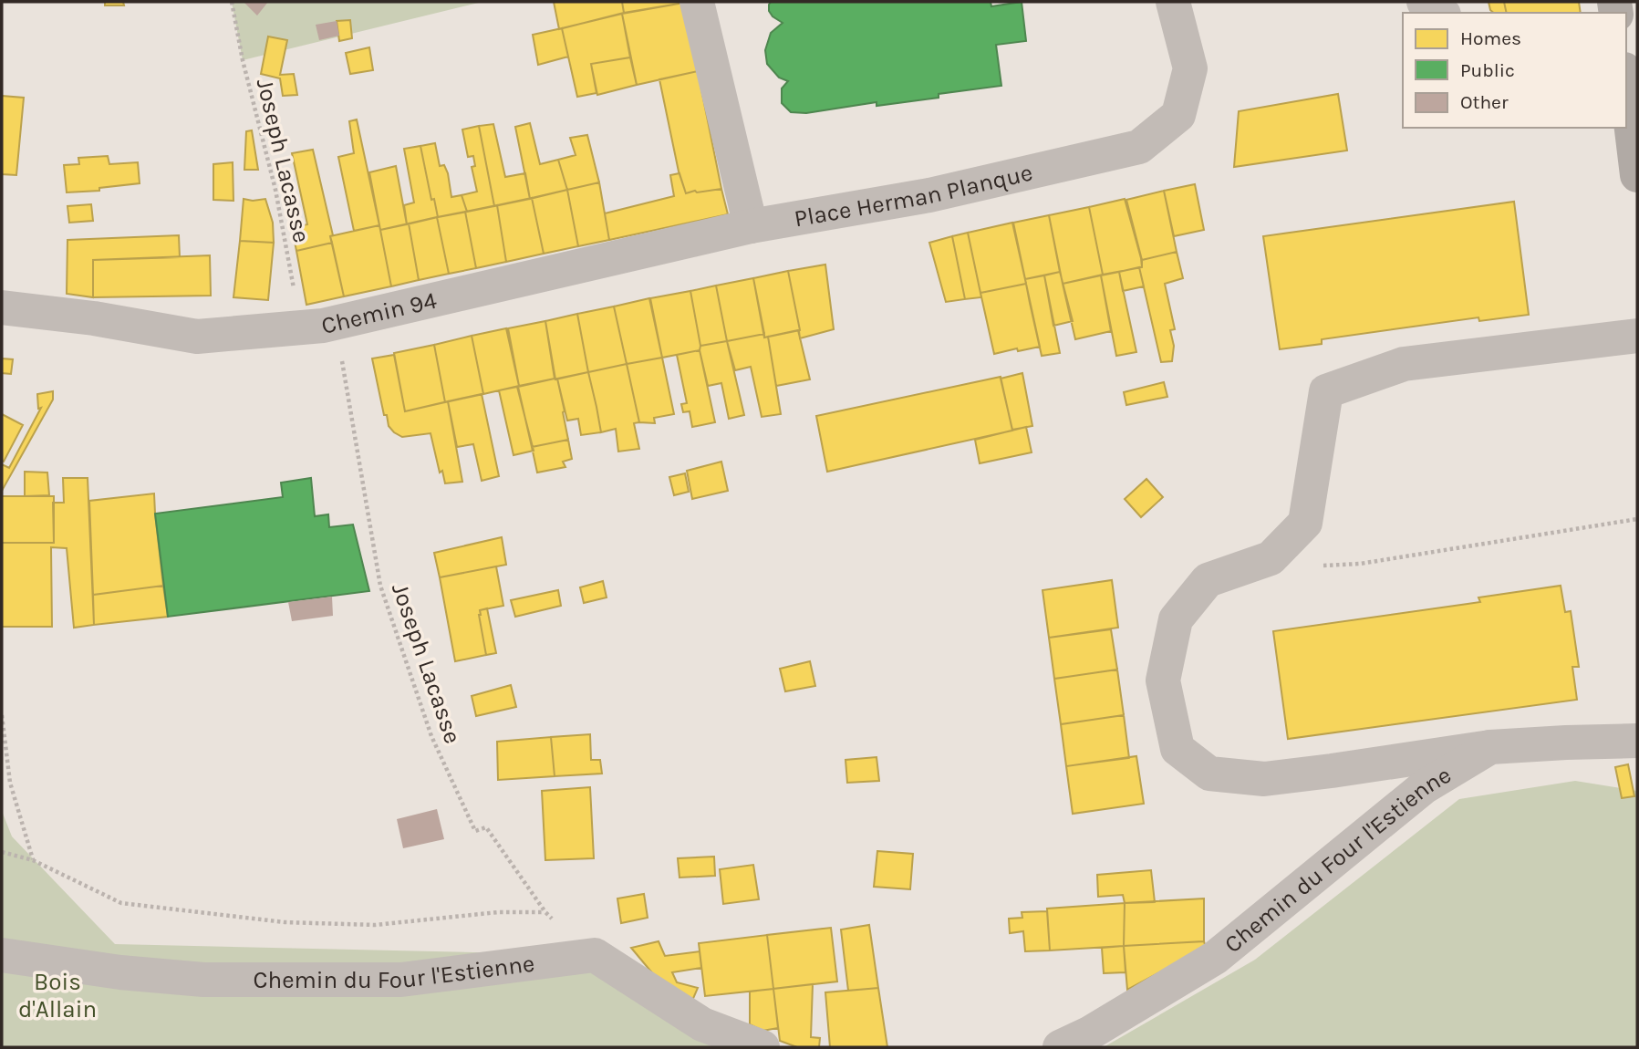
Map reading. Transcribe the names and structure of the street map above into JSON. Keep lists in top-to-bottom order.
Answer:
{
  "streets": {
    "street": ["Place Herman Planque", "Chemin 94", "Chemin du Four l'Estienne"],
    "path": ["Joseph Lacasse"]
  },
  "crossings": [
    ["Joseph Lacasse", "Chemin 94"],
    ["Joseph Lacasse", "Chemin du Four l'Estienne"],
    ["Place Herman Planque", "Chemin 94"]
  ],
  "parks": ["Bois d'Allain"],
  "legend": ["Homes", "Public", "Other"]
}
